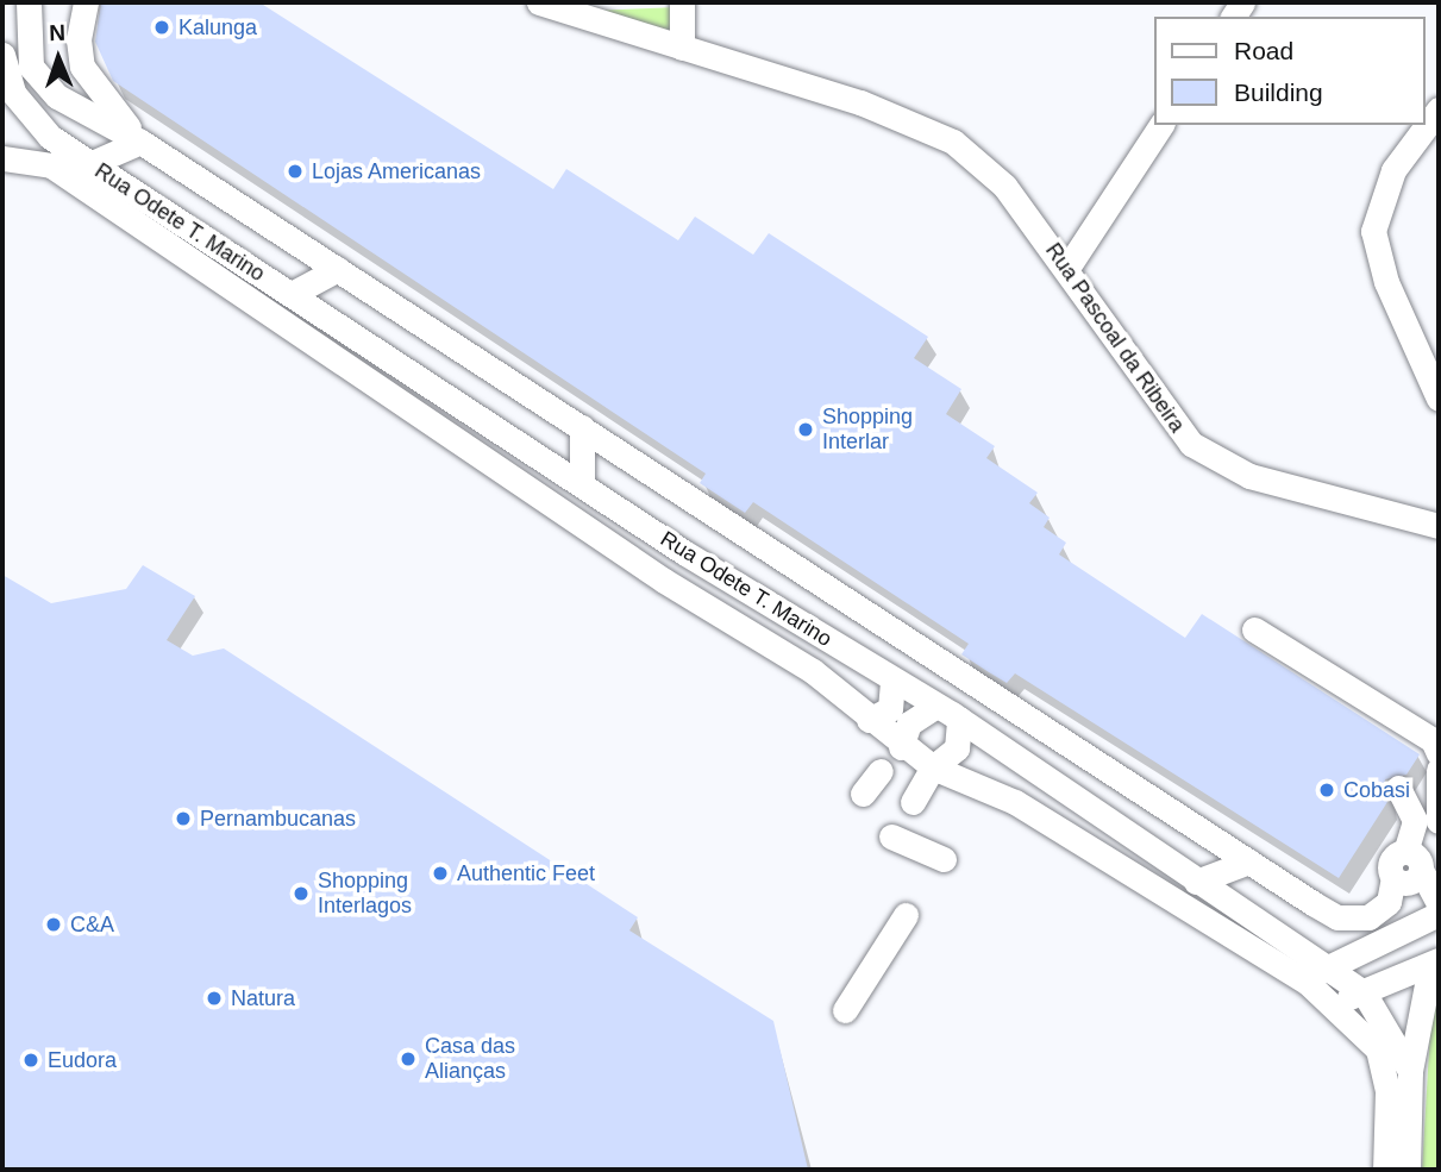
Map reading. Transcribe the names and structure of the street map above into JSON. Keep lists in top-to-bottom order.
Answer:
{
  "streets": {
    "street": ["Rua Odete T. Marino", "Rua Pascoal da Ribeira"]
  },
  "places": [
    "Kalunga",
    "Lojas Americanas",
    "Shopping Interlar",
    "Cobasi",
    "Pernambucanas",
    "Authentic Feet",
    "Shopping Interlagos",
    "C&A",
    "Natura",
    "Casa das Alianças",
    "Eudora"
  ],
  "legend": ["Road", "Building"],
  "north": "top"
}
